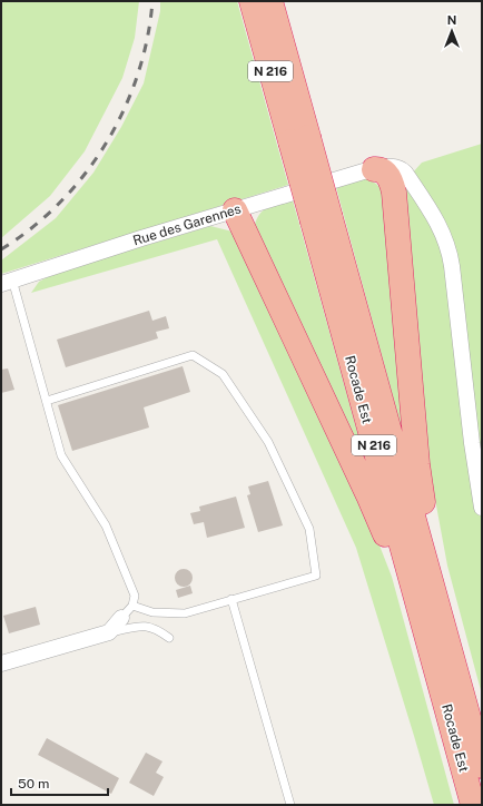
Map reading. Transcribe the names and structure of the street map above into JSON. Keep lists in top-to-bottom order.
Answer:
{
  "streets": {
    "highway": ["N 216", "Rocade Est"],
    "street": ["Rue des Garennes"]
  },
  "scale_bar": "50 m",
  "north": "top"
}
